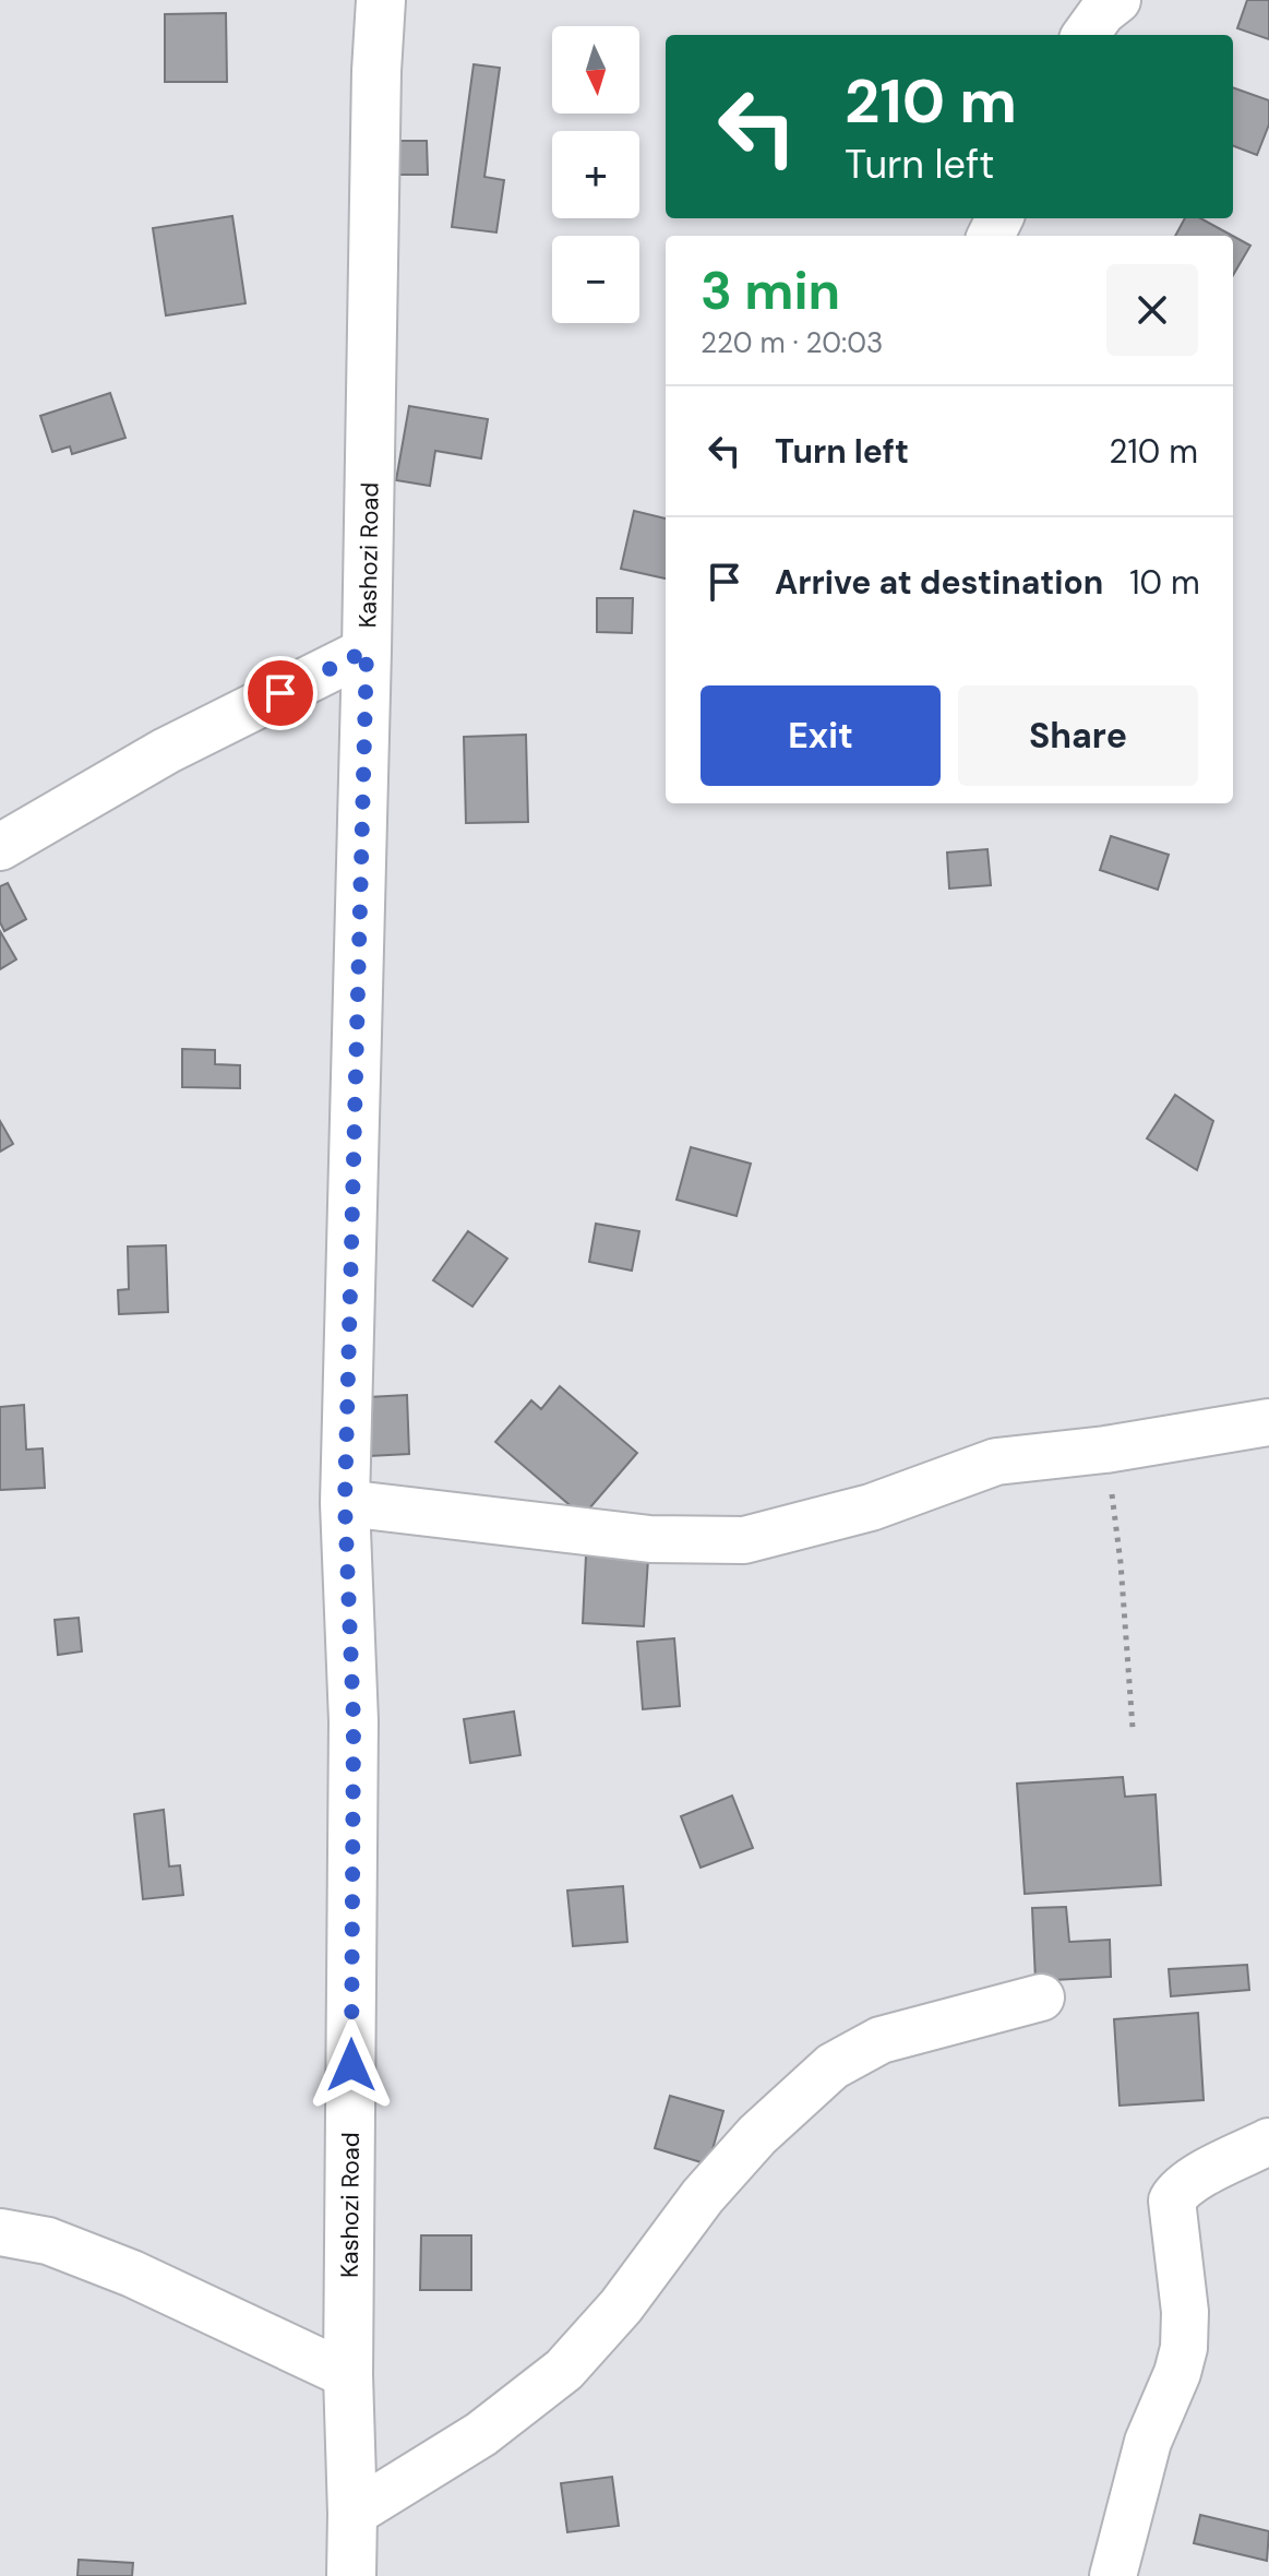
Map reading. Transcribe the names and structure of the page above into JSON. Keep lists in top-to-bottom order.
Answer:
{
  "streets": {
    "main road": ["Kashozi Road"]
  },
  "north": "bottom",
  "page": {
    "map_buttons": ["+", "−"],
    "turn": ["210 m", "Turn left"],
    "heading": ["3 min", "220 m · 20:03"],
    "list": [
      {
        "name": "Turn left",
        "value": "210 m"
      },
      {
        "name": "Arrive at destination",
        "value": "10 m"
      }
    ],
    "buttons": ["Exit", "Share"]
  }
}
